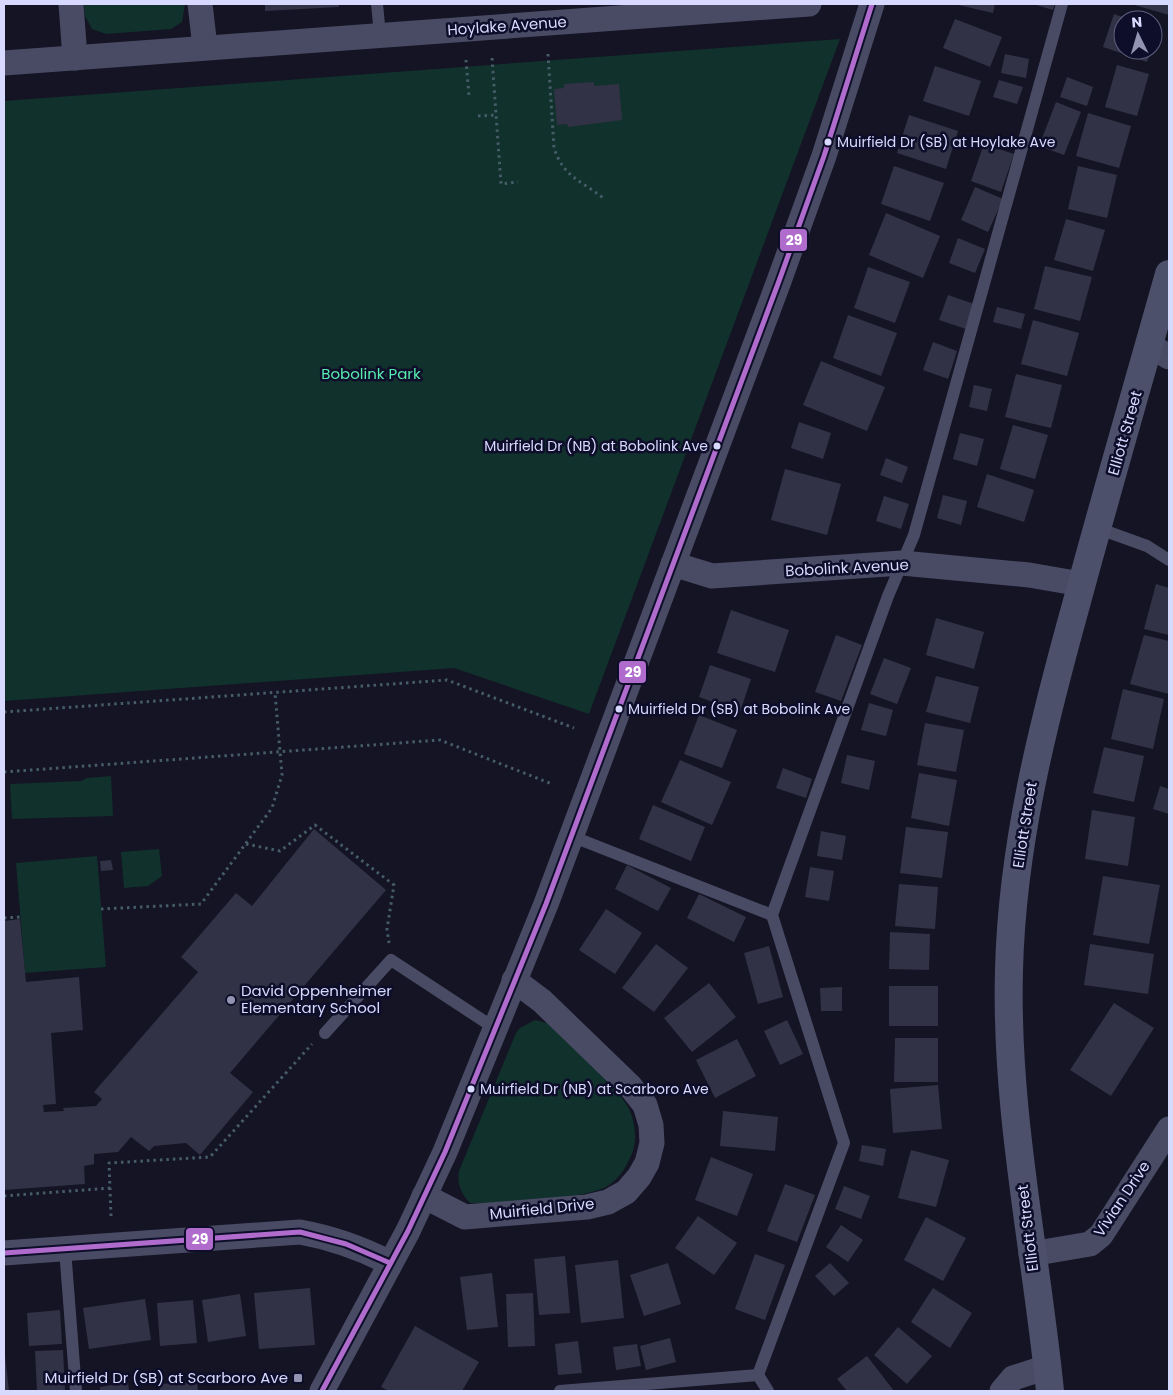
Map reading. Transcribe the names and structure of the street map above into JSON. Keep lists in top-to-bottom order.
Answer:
{
  "streets": {
    "street": [
      "Hoylake Avenue",
      "Elliott Street",
      "Bobolink Avenue",
      "Vivian Drive",
      "Muirfield Drive"
    ]
  },
  "crossings": [
    ["Elliott Street", "Bobolink Avenue"],
    ["Elliott Street", "Vivian Drive"]
  ],
  "parks": ["Bobolink Park"],
  "places": {
    "other": [
      "Muirfield Dr (SB) at Hoylake Ave",
      "Muirfield Dr (NB) at Bobolink Ave",
      "Muirfield Dr (SB) at Bobolink Ave",
      "David Oppenheimer Elementary School",
      "Muirfield Dr (NB) at Scarboro Ave"
    ],
    "transit": ["Muirfield Dr (SB) at Scarboro Ave"]
  },
  "lines": ["transit line 29"],
  "north": "top"
}
